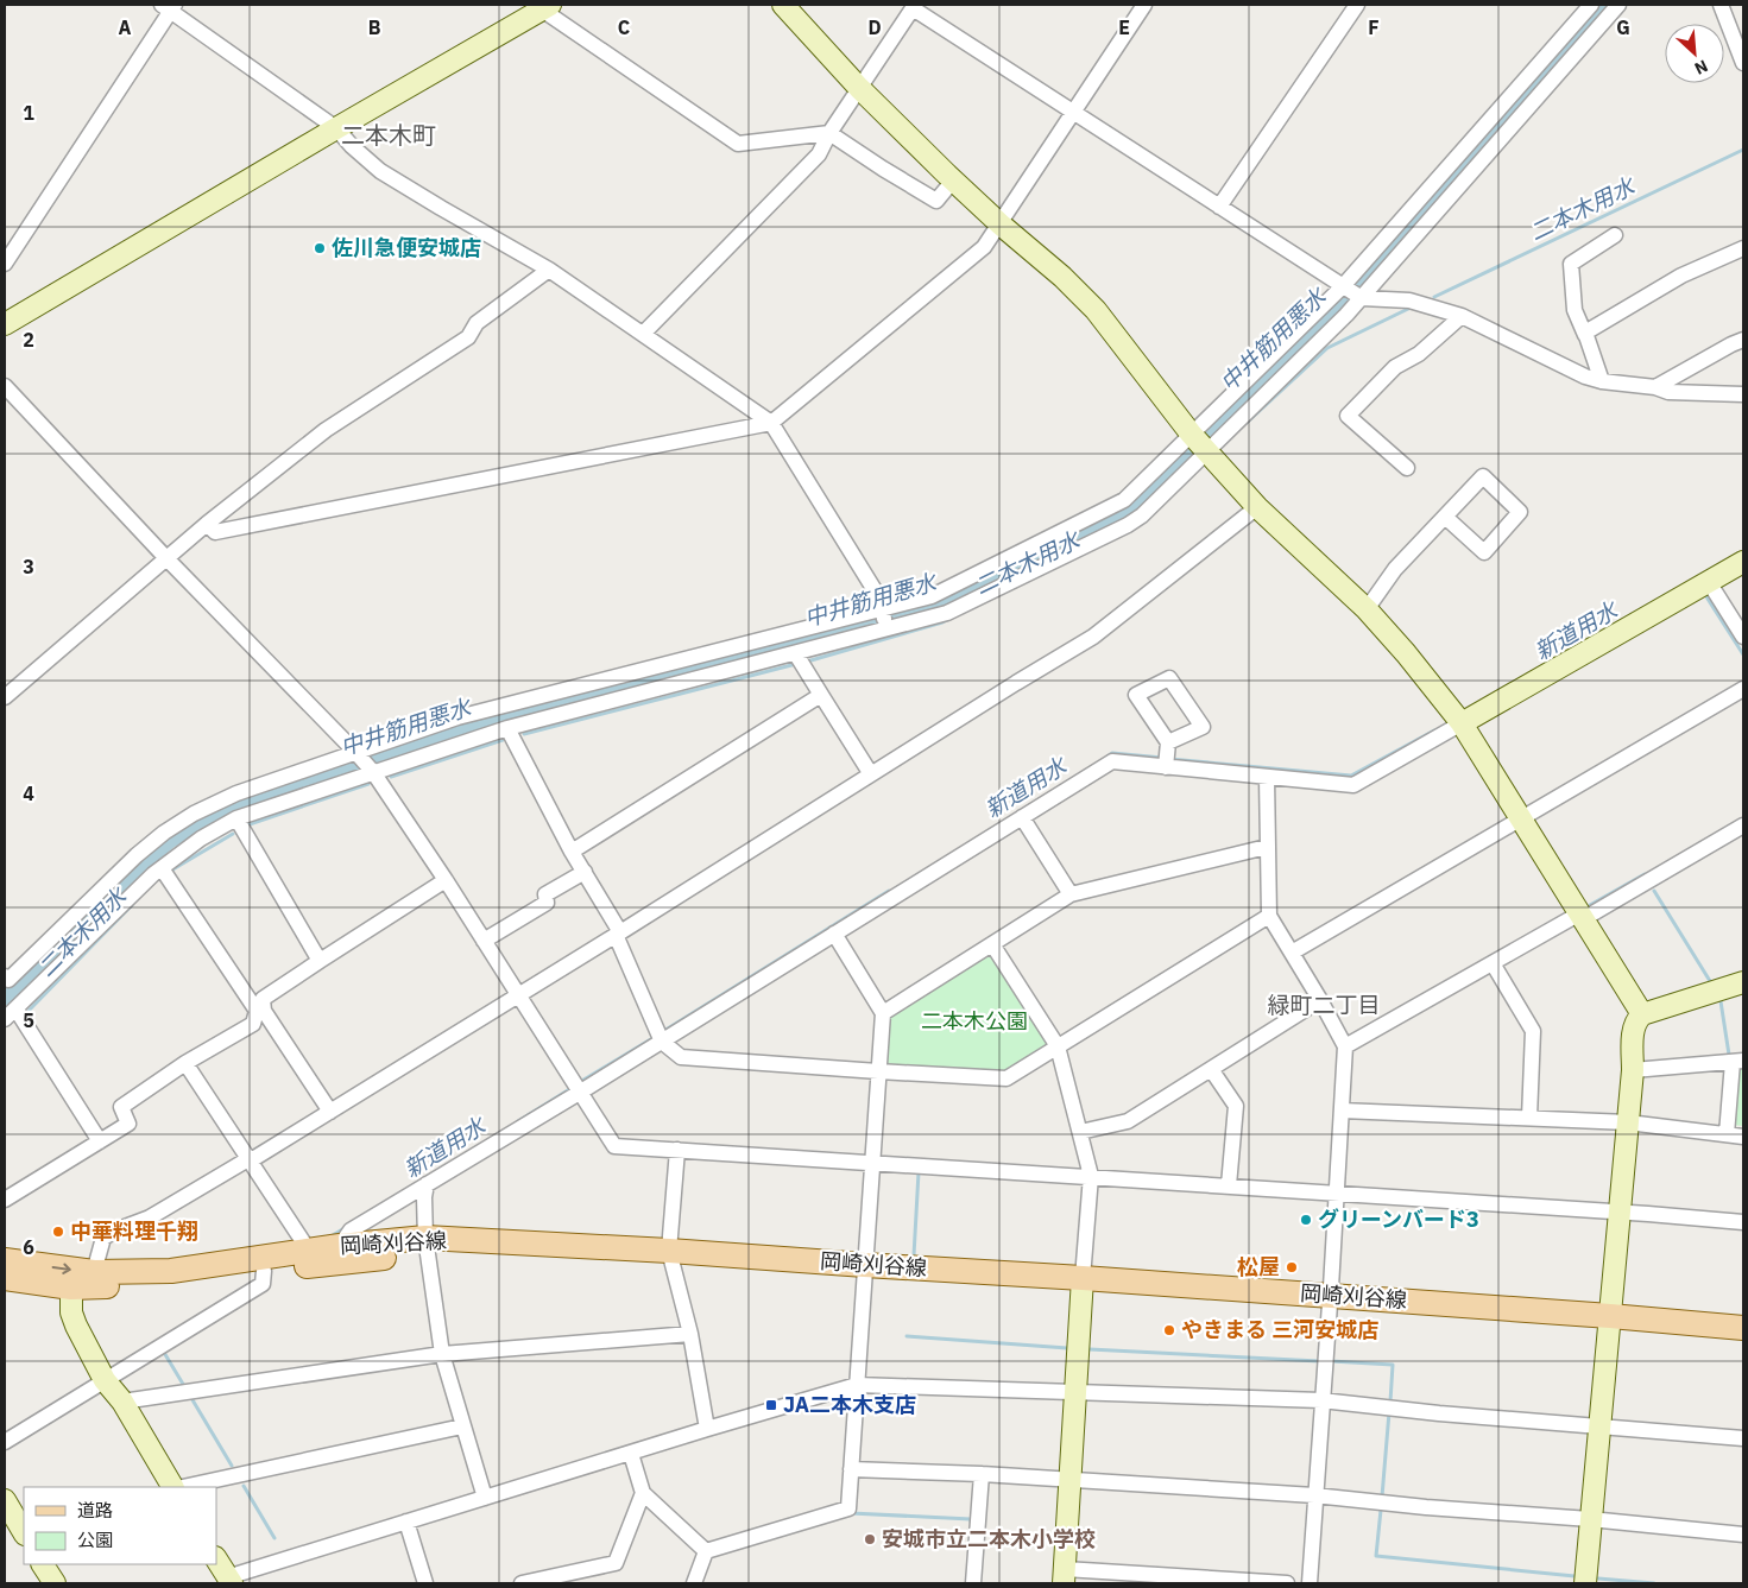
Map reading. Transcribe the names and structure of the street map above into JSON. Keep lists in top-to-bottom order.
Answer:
{
  "streets": {
    "main road": ["岡崎刈谷線"]
  },
  "districts": ["二本木町", "緑町二丁目"],
  "water": ["二本木用水", "中井筋用悪水", "新道用水"],
  "parks": ["二本木公園"],
  "places": {
    "other": [
      "佐川急便安城店",
      "グリーンバード3",
      "中華料理千翔",
      "松屋",
      "やきまる 三河安城店",
      "安城市立二本木小学校"
    ],
    "transit": ["JA二本木支店"]
  },
  "legend": ["道路", "公園"],
  "north": "bottom right",
  "grid": {
    "columns": [
      "A",
      "B",
      "C",
      "D",
      "E",
      "F",
      "G"
    ],
    "rows": [
      "1",
      "2",
      "3",
      "4",
      "5",
      "6"
    ]
  }
}
